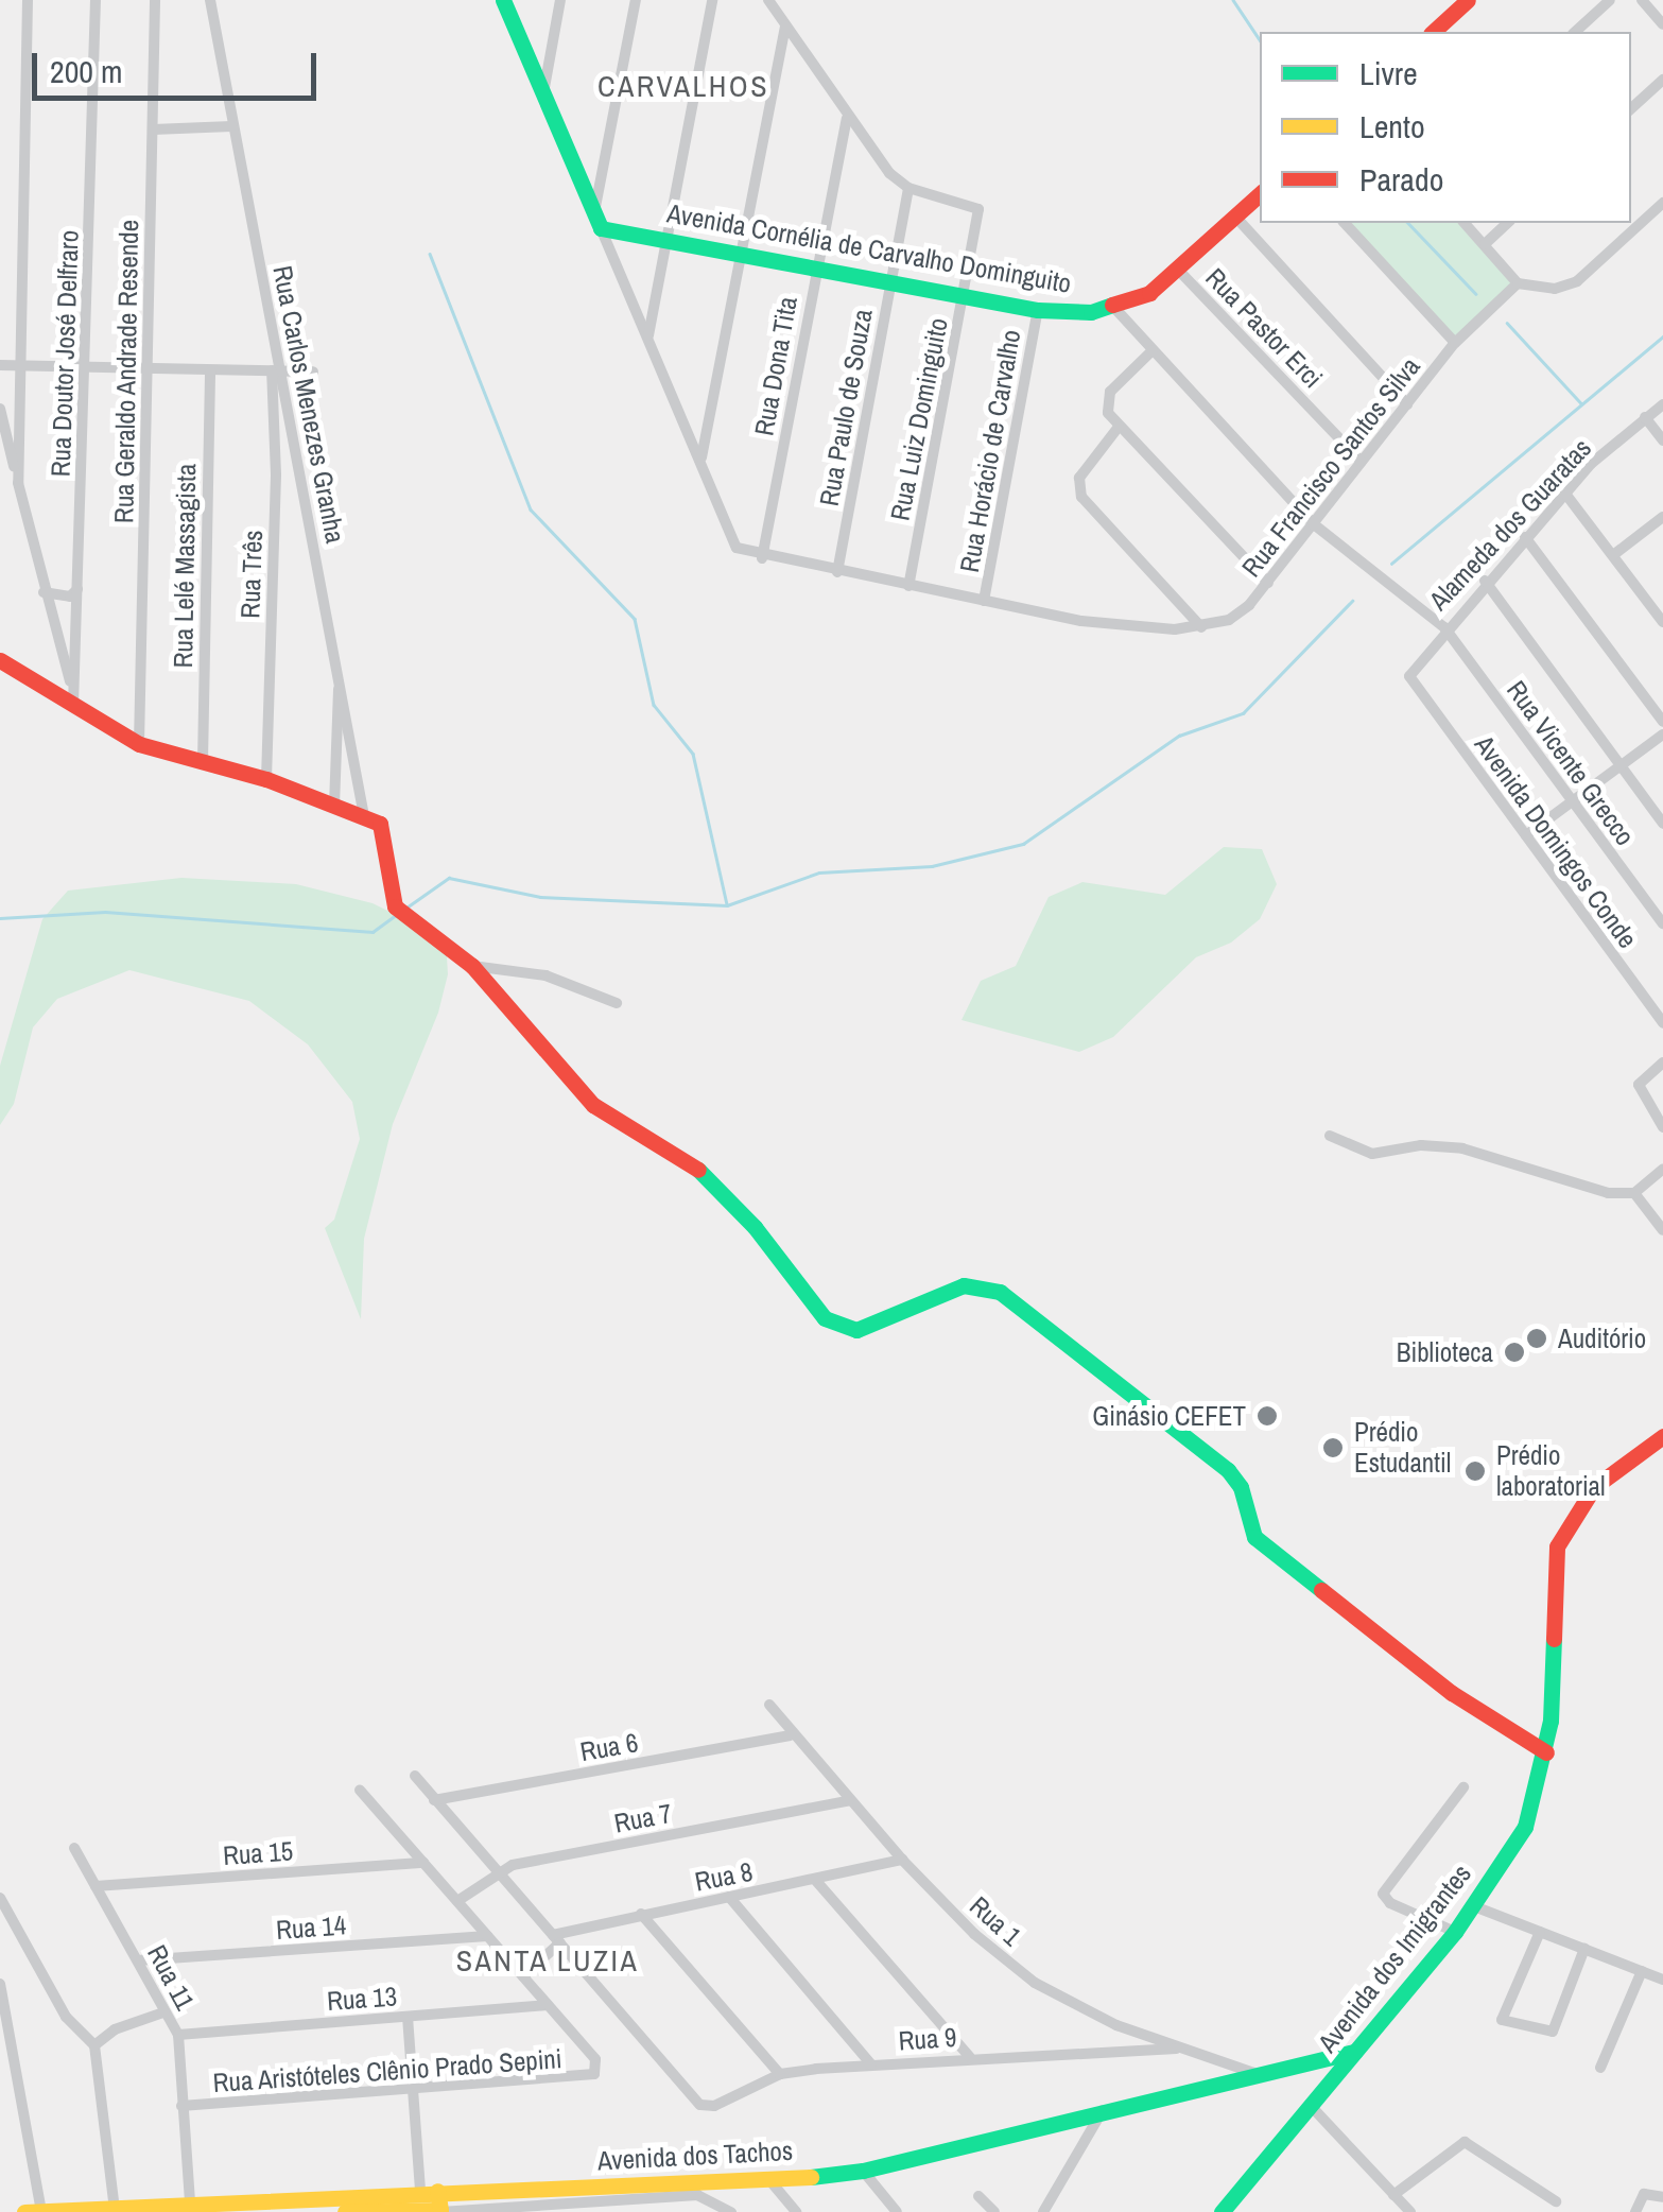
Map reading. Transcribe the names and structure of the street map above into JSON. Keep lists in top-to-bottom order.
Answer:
{
  "streets": {
    "street": [
      "Avenida Cornélia de Carvalho Dominguito",
      "Rua Pastor Erci",
      "Rua Doutor José Delfraro",
      "Rua Dona Tita",
      "Rua Geraldo Andrade Resende",
      "Rua Carlos Menezes Granha",
      "Rua Paulo de Souza",
      "Rua Luiz Dominguito",
      "Rua Horácio de Carvalho",
      "Rua Francisco Santos Silva",
      "Alameda dos Guaratas",
      "Rua Lelé Massagista",
      "Rua Três",
      "Rua Vicente Grecco",
      "Avenida Domingos Conde",
      "Rua 6",
      "Rua 7",
      "Rua 15",
      "Rua 8",
      "Rua 1",
      "Rua 14",
      "Avenida dos Imigrantes",
      "Rua 11",
      "Rua 13",
      "Rua 9",
      "Rua Aristóteles Clênio Prado Sepini",
      "Avenida dos Tachos"
    ]
  },
  "crossings": [
    ["Avenida Cornélia de Carvalho Dominguito", "Rua Dona Tita"],
    ["Avenida Cornélia de Carvalho Dominguito", "Rua Paulo de Souza"],
    ["Avenida Cornélia de Carvalho Dominguito", "Rua Luiz Dominguito"],
    ["Avenida Cornélia de Carvalho Dominguito", "Rua Horácio de Carvalho"],
    ["Avenida Cornélia de Carvalho Dominguito", "Rua Vicente Grecco"],
    ["Rua Pastor Erci", "Rua Francisco Santos Silva"],
    ["Rua Dona Tita", "Rua Francisco Santos Silva"],
    ["Rua Carlos Menezes Granha", "Rua Três"],
    ["Rua Paulo de Souza", "Rua Luiz Dominguito"],
    ["Rua Paulo de Souza", "Rua Francisco Santos Silva"],
    ["Rua Luiz Dominguito", "Rua Francisco Santos Silva"],
    ["Rua Horácio de Carvalho", "Rua Francisco Santos Silva"],
    ["Rua Francisco Santos Silva", "Rua Vicente Grecco"],
    ["Alameda dos Guaratas", "Rua Vicente Grecco"],
    ["Alameda dos Guaratas", "Avenida Domingos Conde"],
    ["Rua 6", "Rua 1"],
    ["Rua 7", "Rua 1"],
    ["Rua 15", "Rua 11"],
    ["Rua 8", "Rua 1"],
    ["Rua 8", "Rua 9"],
    ["Rua 1", "Rua 9"],
    ["Rua 1", "Avenida dos Tachos"],
    ["Rua 14", "Rua 11"],
    ["Avenida dos Imigrantes", "Avenida dos Tachos"],
    ["Rua 11", "Rua 13"],
    ["Rua 11", "Rua Aristóteles Clênio Prado Sepini"],
    ["Rua 11", "Avenida dos Tachos"],
    ["Rua 13", "Rua Aristóteles Clênio Prado Sepini"]
  ],
  "districts": ["CARVALHOS", "SANTA LUZIA"],
  "places": [
    "Auditório",
    "Biblioteca",
    "Ginásio CEFET",
    "Prédio Estudantil",
    "Prédio laboratorial"
  ],
  "legend": ["Livre", "Lento", "Parado"],
  "scale_bar": "200 m"
}
